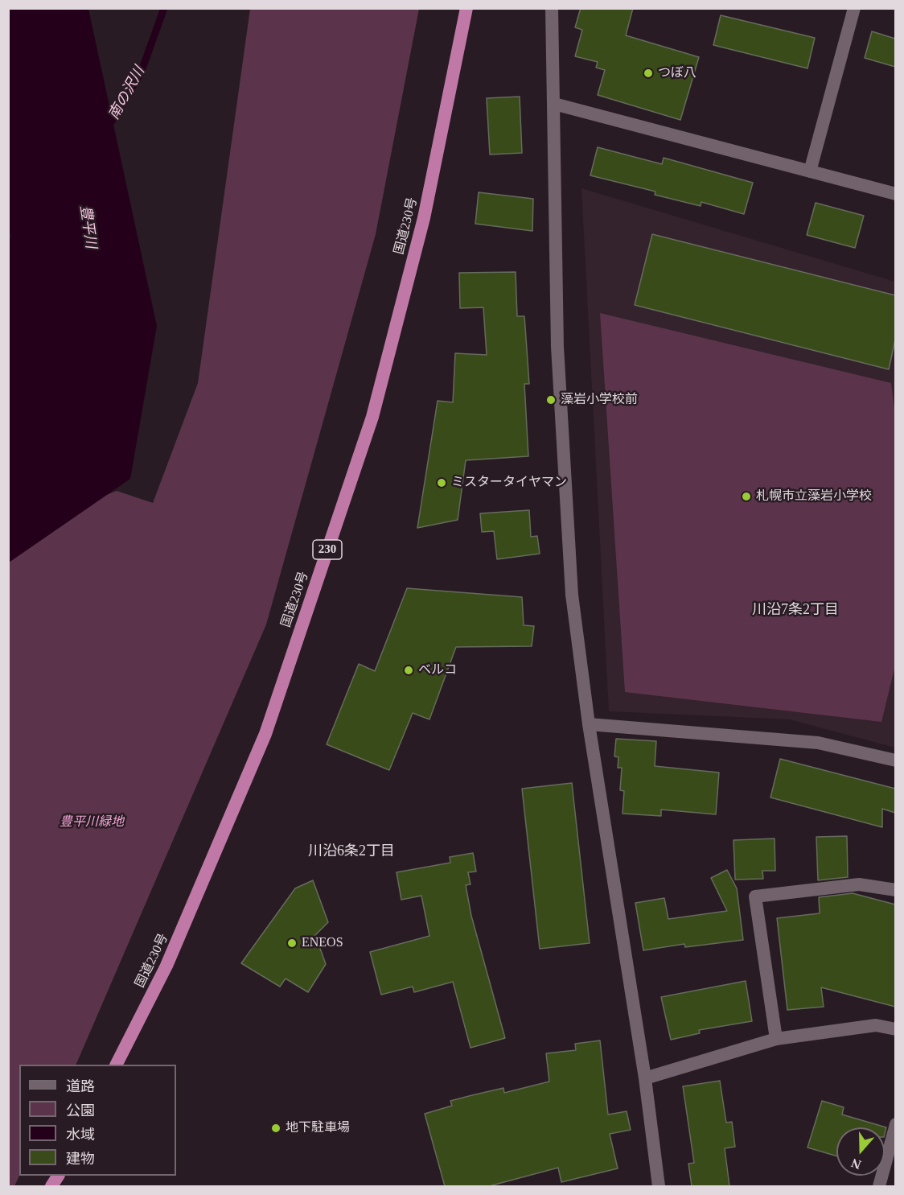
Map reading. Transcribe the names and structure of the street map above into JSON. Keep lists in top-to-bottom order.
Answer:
{
  "streets": {
    "highway": ["国道230号", "230"]
  },
  "districts": ["川沿7条2丁目", "川沿6条2丁目"],
  "water": ["南の沢川", "豊平川"],
  "parks": ["豊平川緑地"],
  "places": [
    "つぼ八",
    "藻岩小学校前",
    "ミスタータイヤマン",
    "札幌市立藻岩小学校",
    "ベルコ",
    "ENEOS",
    "地下駐車場"
  ],
  "legend": [
    "道路",
    "公園",
    "水域",
    "建物"
  ],
  "north": "bottom"
}
